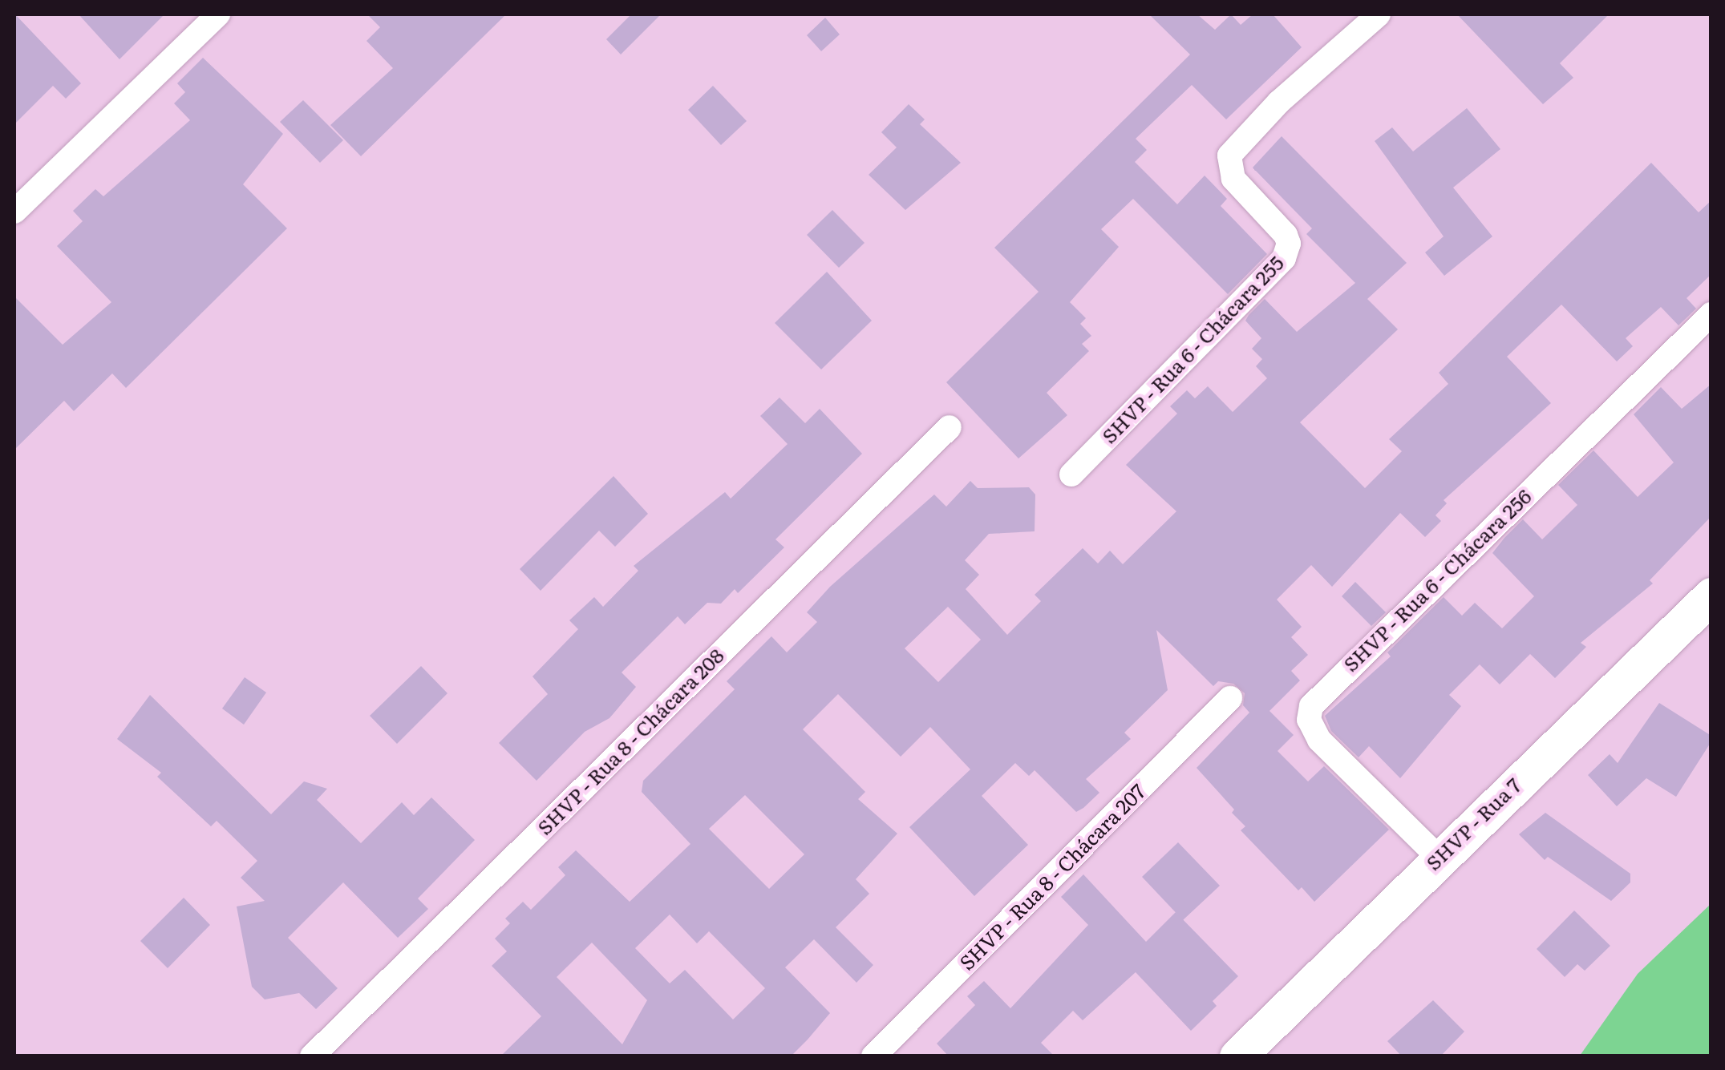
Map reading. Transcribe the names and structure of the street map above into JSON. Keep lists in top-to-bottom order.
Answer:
{
  "streets": {
    "street": [
      "SHVP - Rua 6 - Chácara 255",
      "SHVP - Rua 6 - Chácara 256",
      "SHVP - Rua 8 - Chácara 208",
      "SHVP - Rua 7",
      "SHVP - Rua 8 - Chácara 207"
    ]
  },
  "crossings": [
    ["SHVP - Rua 6 - Chácara 256", "SHVP - Rua 7"]
  ]
}
